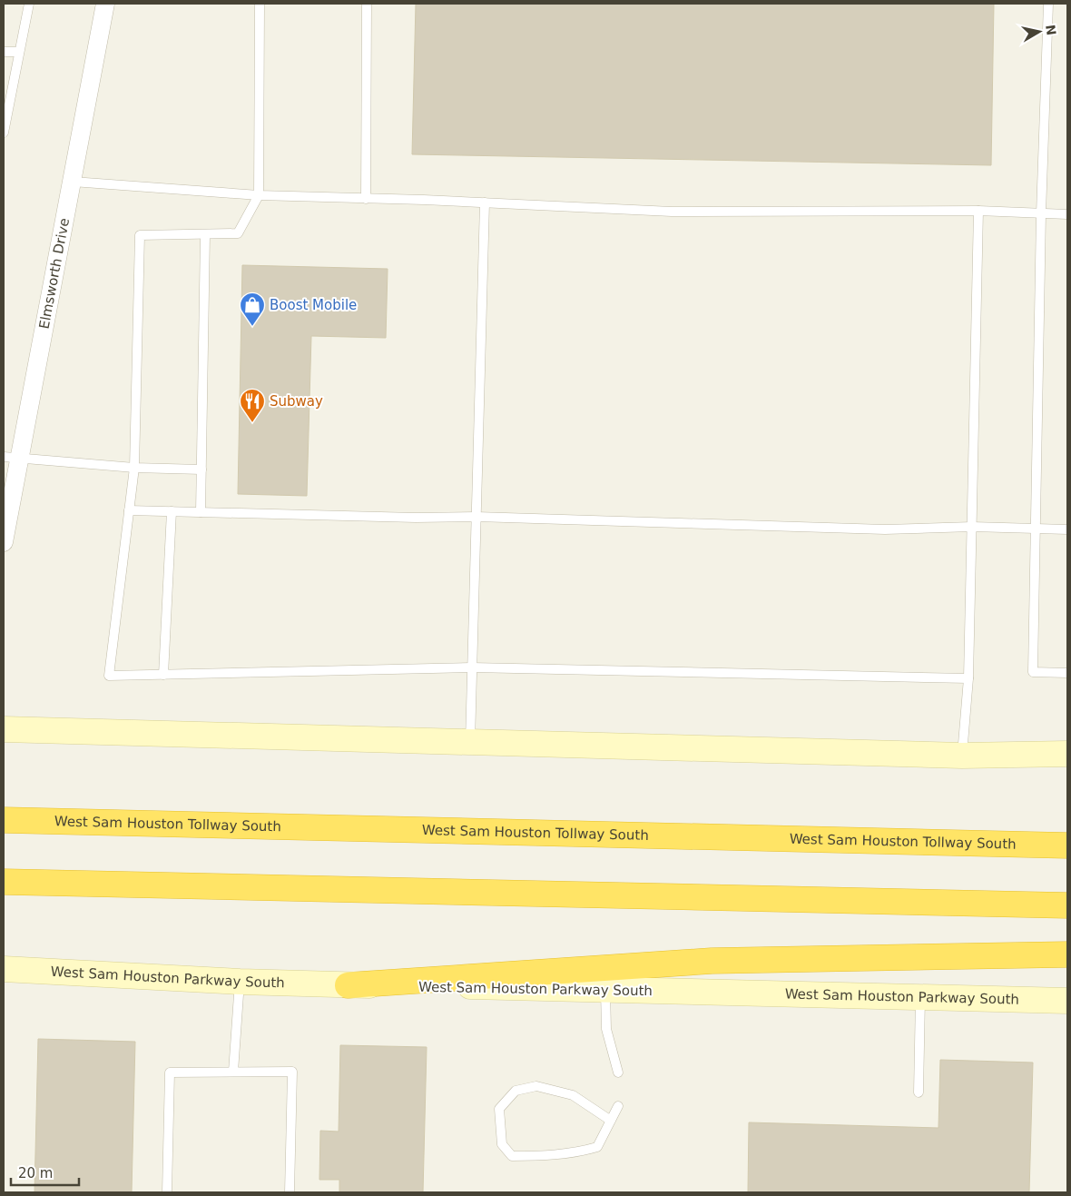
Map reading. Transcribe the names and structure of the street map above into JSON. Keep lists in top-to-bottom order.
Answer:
{
  "streets": {
    "highway": ["West Sam Houston Tollway South"],
    "main road": ["West Sam Houston Parkway South"],
    "street": ["Elmsworth Drive"]
  },
  "places": {
    "shop": ["Boost Mobile"],
    "restaurant": ["Subway"]
  },
  "scale_bar": "20 m",
  "north": "right"
}
